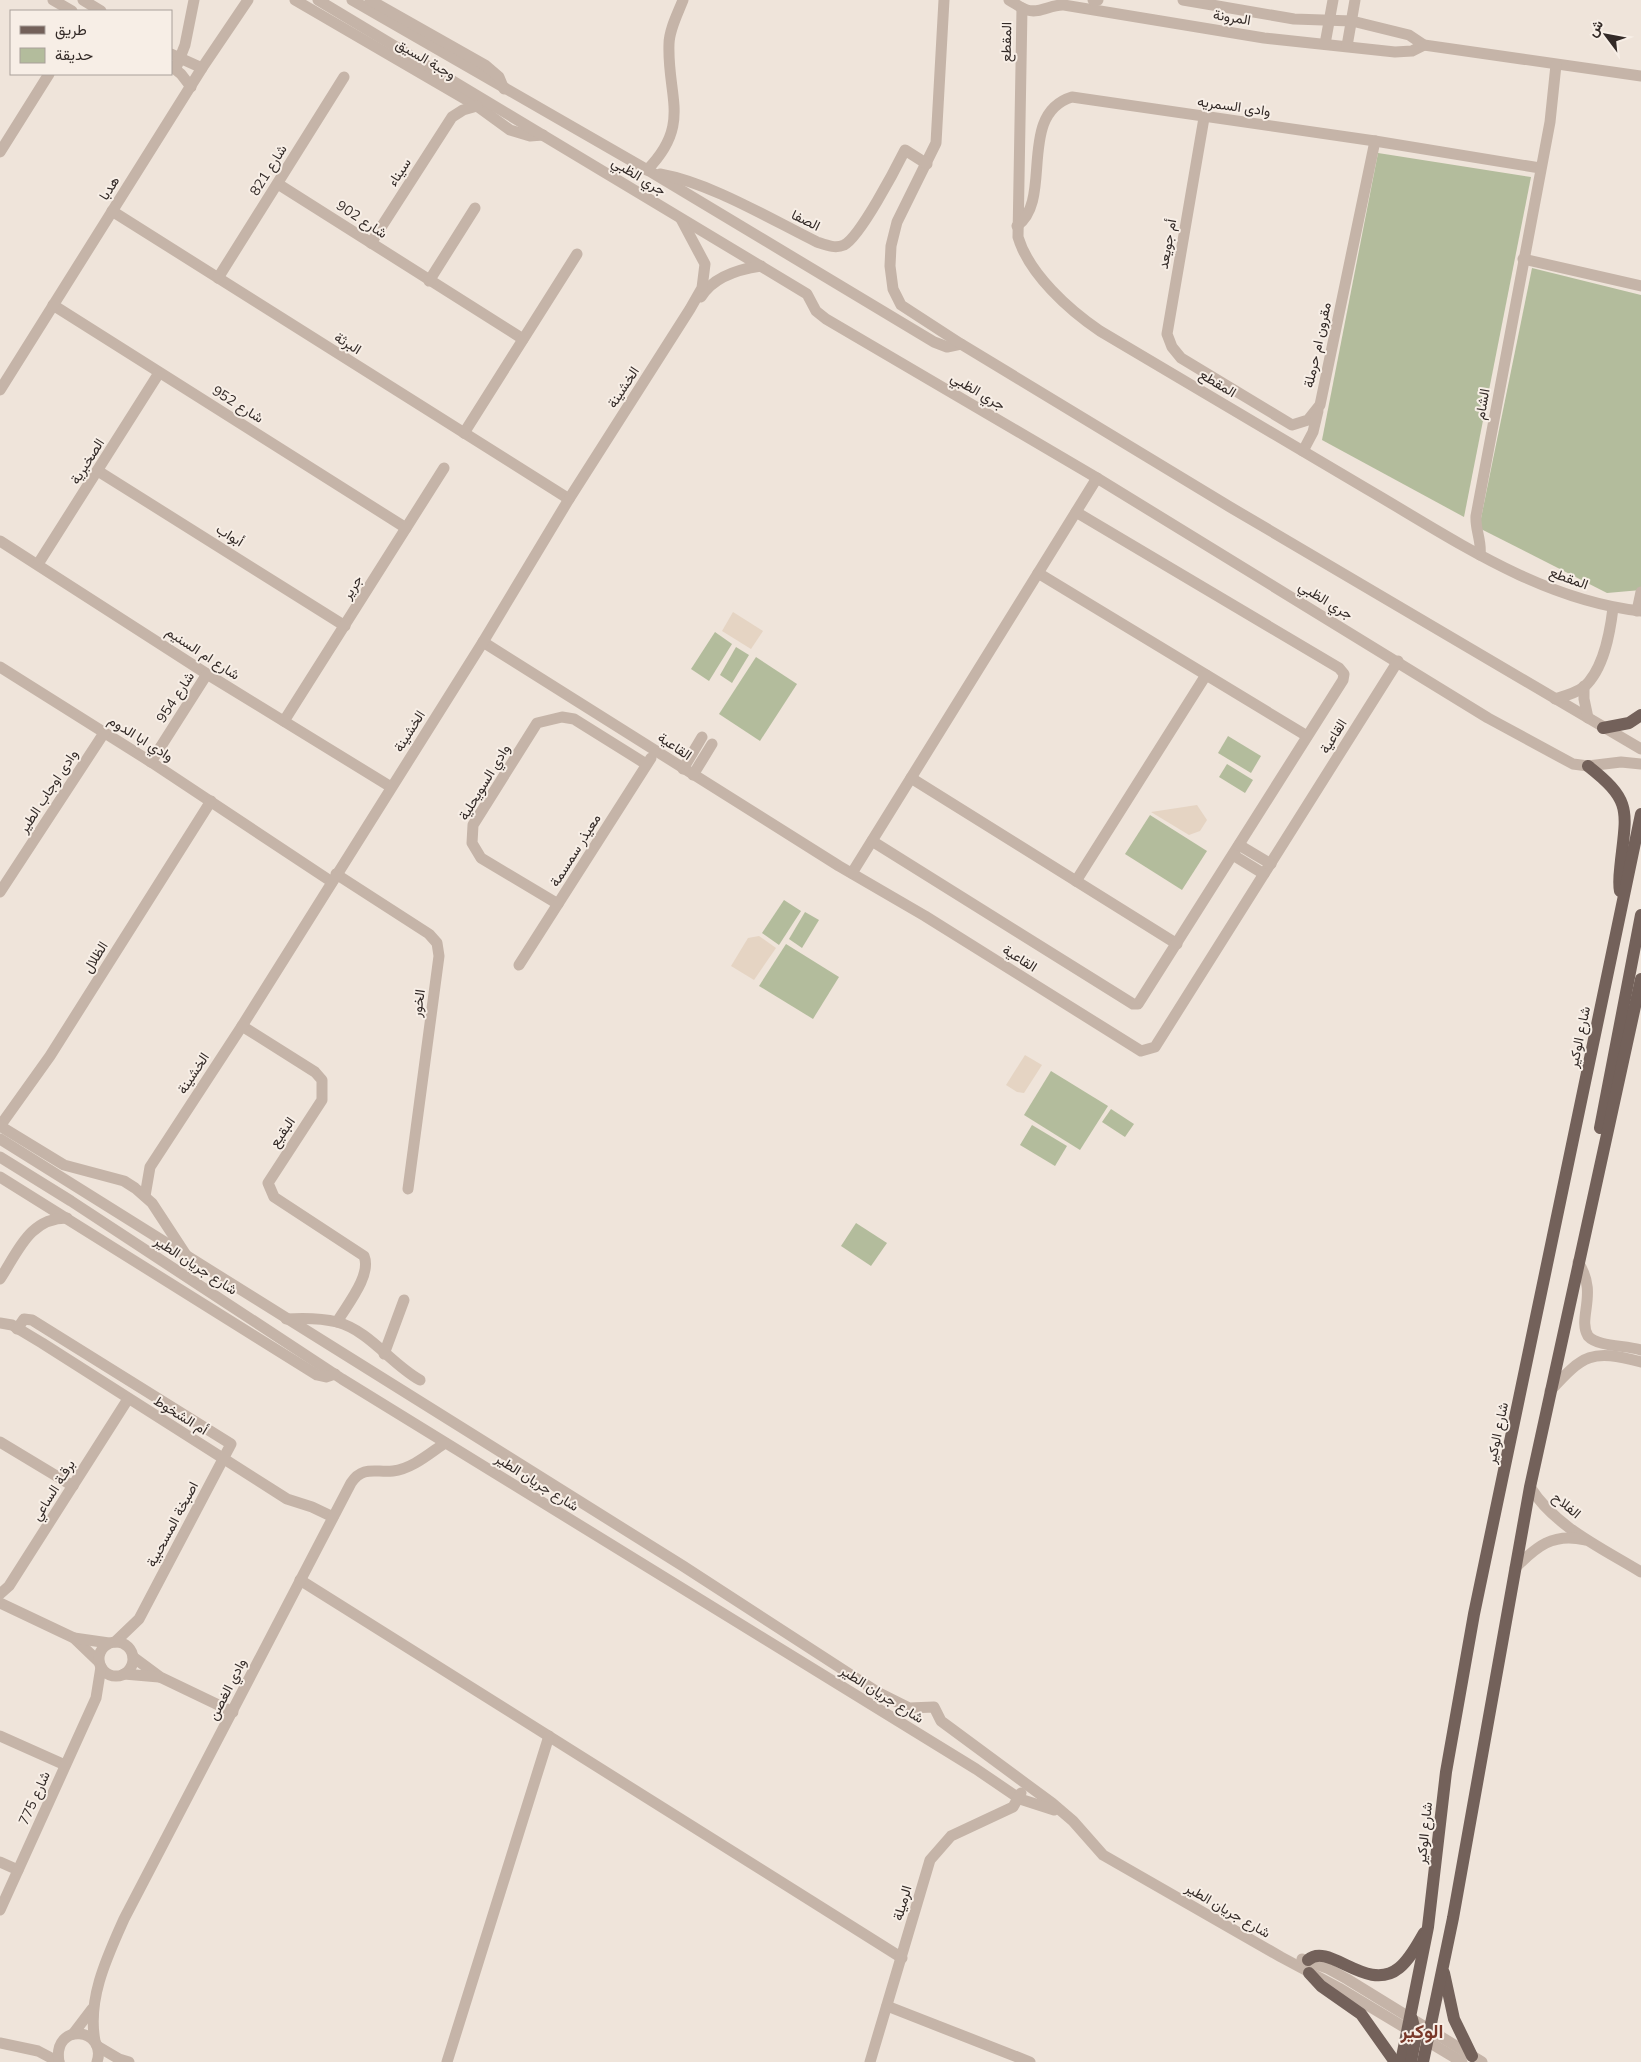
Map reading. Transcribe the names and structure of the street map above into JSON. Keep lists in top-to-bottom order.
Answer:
{
  "streets": {
    "main road": ["شارع الوكير"],
    "street": [
      "المرونة",
      "المقطع",
      "وجبة السيق",
      "وادى السمريه",
      "شارع 821",
      "سيناء",
      "جري الظبي",
      "هدبا",
      "شارع 902",
      "الصفا",
      "أم جويعد",
      "البرثة",
      "مقرون ام حرملة",
      "الخشينة",
      "شارع 952",
      "الشام",
      "الصخبرية",
      "أبواب",
      "جرير",
      "شارع ام السنيم",
      "شارع 954",
      "القاعية",
      "وادي ابا الدوم",
      "وادي السويحلية",
      "وادى اوجاب الطير",
      "معيذر سمسمة",
      "الظلال",
      "الخور",
      "البقيع",
      "شارع جريان الطير",
      "أم الشخوط",
      "برقـة الساعي",
      "الفلاح",
      "اصبخة المسحبية",
      "وادي الغصن",
      "شارع 775",
      "الرميلة"
    ]
  },
  "crossings": [
    ["المرونة", "المقطع"],
    ["المرونة", "الشام"],
    ["المقطع", "وادى السمريه"],
    ["المقطع", "الشام"],
    ["وجبة السيق", "جري الظبي"],
    ["وادى السمريه", "أم جويعد"],
    ["وادى السمريه", "مقرون ام حرملة"],
    ["وادى السمريه", "الشام"],
    ["شارع 821", "شارع 902"],
    ["شارع 821", "البرثة"],
    ["سيناء", "شارع 902"],
    ["جري الظبي", "الصفا"],
    ["جري الظبي", "القاعية"],
    ["هدبا", "البرثة"],
    ["هدبا", "شارع 952"],
    ["أم جويعد", "مقرون ام حرملة"],
    ["البرثة", "الخشينة"],
    ["الخشينة", "شارع ام السنيم"],
    ["الخشينة", "القاعية"],
    ["الخشينة", "الخور"],
    ["الخشينة", "البقيع"],
    ["الخشينة", "شارع جريان الطير"],
    ["شارع 952", "الصخبرية"],
    ["شارع 952", "جرير"],
    ["الصخبرية", "أبواب"],
    ["الصخبرية", "شارع ام السنيم"],
    ["أبواب", "جرير"],
    ["جرير", "شارع ام السنيم"],
    ["شارع ام السنيم", "شارع 954"],
    ["شارع 954", "وادي ابا الدوم"],
    ["القاعية", "معيذر سمسمة"],
    ["وادي ابا الدوم", "وادى اوجاب الطير"],
    ["وادي ابا الدوم", "الظلال"],
    ["وادي ابا الدوم", "الخور"],
    ["وادي السويحلية", "معيذر سمسمة"],
    ["الظلال", "شارع جريان الطير"],
    ["شارع الوكير", "شارع جريان الطير"],
    ["شارع الوكير", "الفلاح"],
    ["شارع جريان الطير", "وادي الغصن"],
    ["شارع جريان الطير", "الرميلة"],
    ["أم الشخوط", "برقـة الساعي"],
    ["أم الشخوط", "اصبخة المسحبية"],
    ["أم الشخوط", "وادي الغصن"],
    ["اصبخة المسحبية", "شارع 775"]
  ],
  "districts": ["الوكير"],
  "legend": ["طريق", "حديقة"],
  "north": "top left"
}
